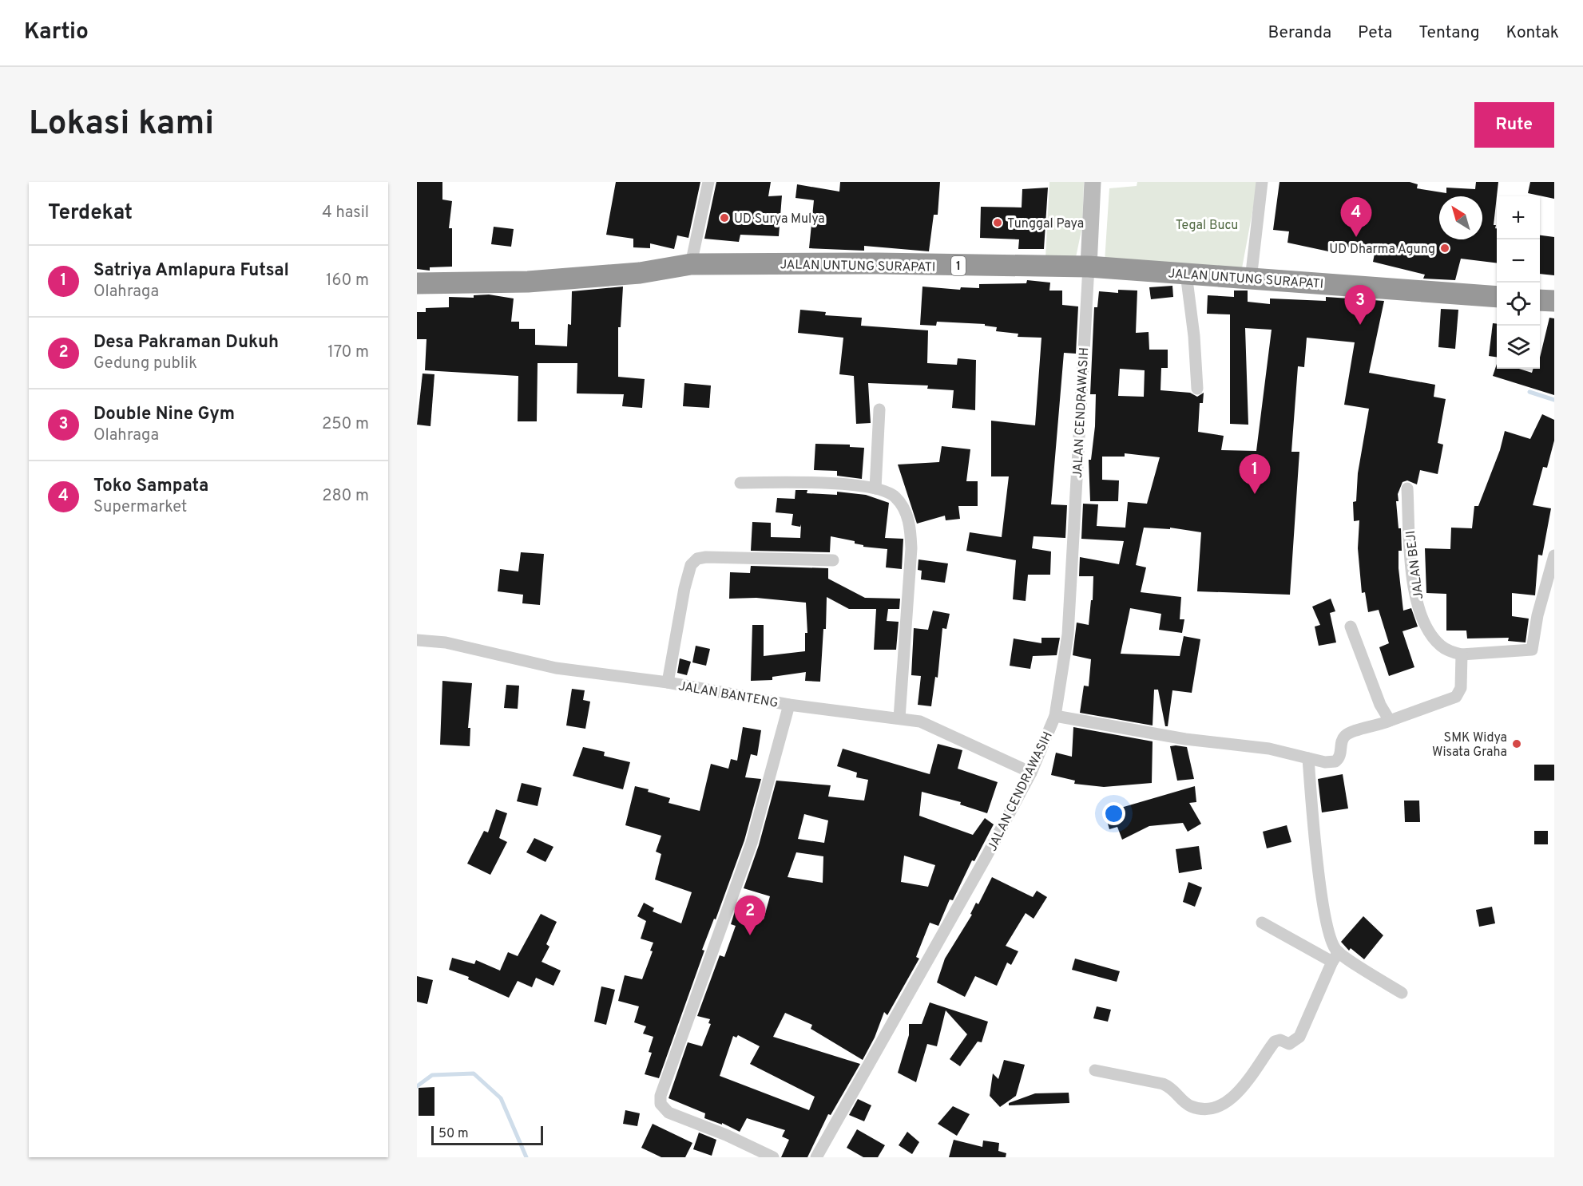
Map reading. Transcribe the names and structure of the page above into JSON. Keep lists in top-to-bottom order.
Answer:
{
  "streets": {
    "highway": ["JALAN UNTUNG SURAPATI", "1"],
    "street": ["JALAN CENDRAWASIH", "JALAN BEJI", "JALAN BANTENG"]
  },
  "crossings": [
    ["JALAN UNTUNG SURAPATI", "JALAN CENDRAWASIH"],
    ["JALAN CENDRAWASIH", "JALAN BANTENG"]
  ],
  "parks": ["Tegal Bucu"],
  "places": [
    "UD Surya Mulya",
    "Tunggal Paya",
    "UD Dharma Agung",
    "SMK Widya Wisata Graha"
  ],
  "scale_bar": "50 m",
  "north": "top left",
  "page": {
    "header": "Kartio",
    "nav": [
      "Beranda",
      "Peta",
      "Tentang",
      "Kontak"
    ],
    "buttons": "Rute",
    "title": "Lokasi kami",
    "heading": ["Terdekat", "4 hasil"],
    "map_buttons": ["+", "−"],
    "pins": [
      "4",
      "3",
      "1",
      "2"
    ],
    "list": [
      {
        "mark": "1",
        "name": "Satriya Amlapura Futsal",
        "note": "Olahraga",
        "value": "160 m"
      },
      {
        "mark": "2",
        "name": "Desa Pakraman Dukuh",
        "note": "Gedung publik",
        "value": "170 m"
      },
      {
        "mark": "3",
        "name": "Double Nine Gym",
        "note": "Olahraga",
        "value": "250 m"
      },
      {
        "mark": "4",
        "name": "Toko Sampata",
        "note": "Supermarket",
        "value": "280 m"
      }
    ],
    "scale": "50 m"
  }
}
